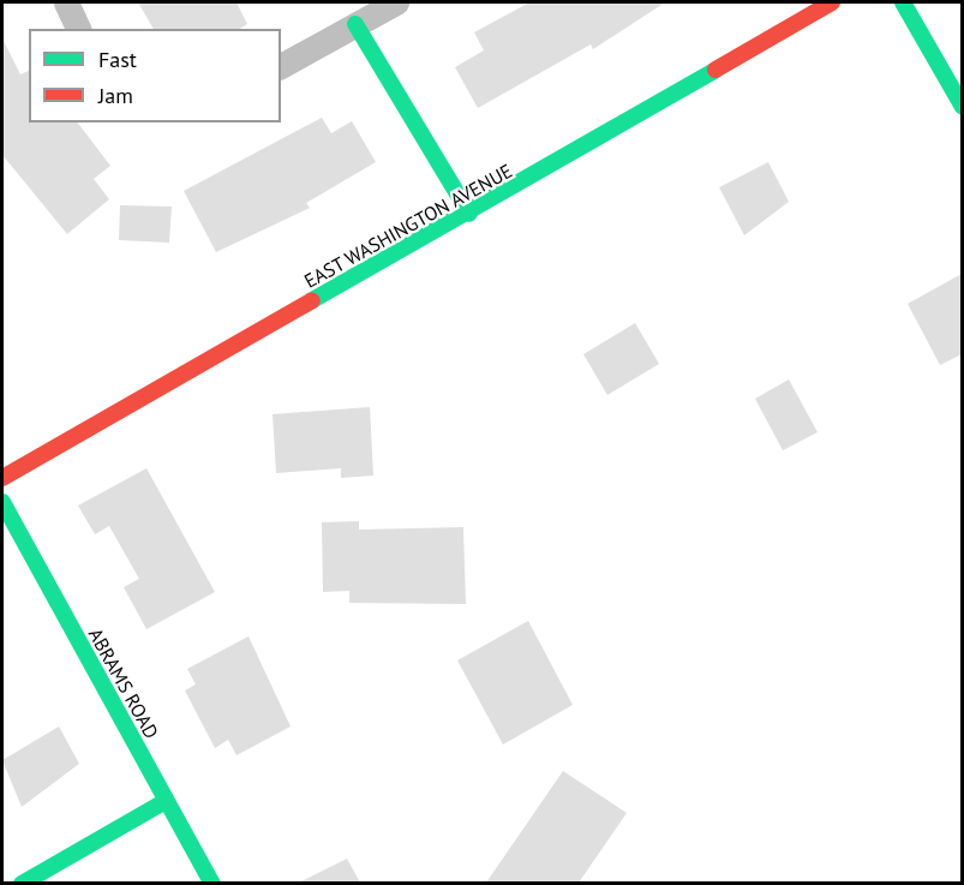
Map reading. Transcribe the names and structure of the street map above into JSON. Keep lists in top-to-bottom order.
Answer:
{
  "streets": {
    "street": ["EAST WASHINGTON AVENUE", "ABRAMS ROAD"]
  },
  "legend": ["Fast", "Jam"]
}
